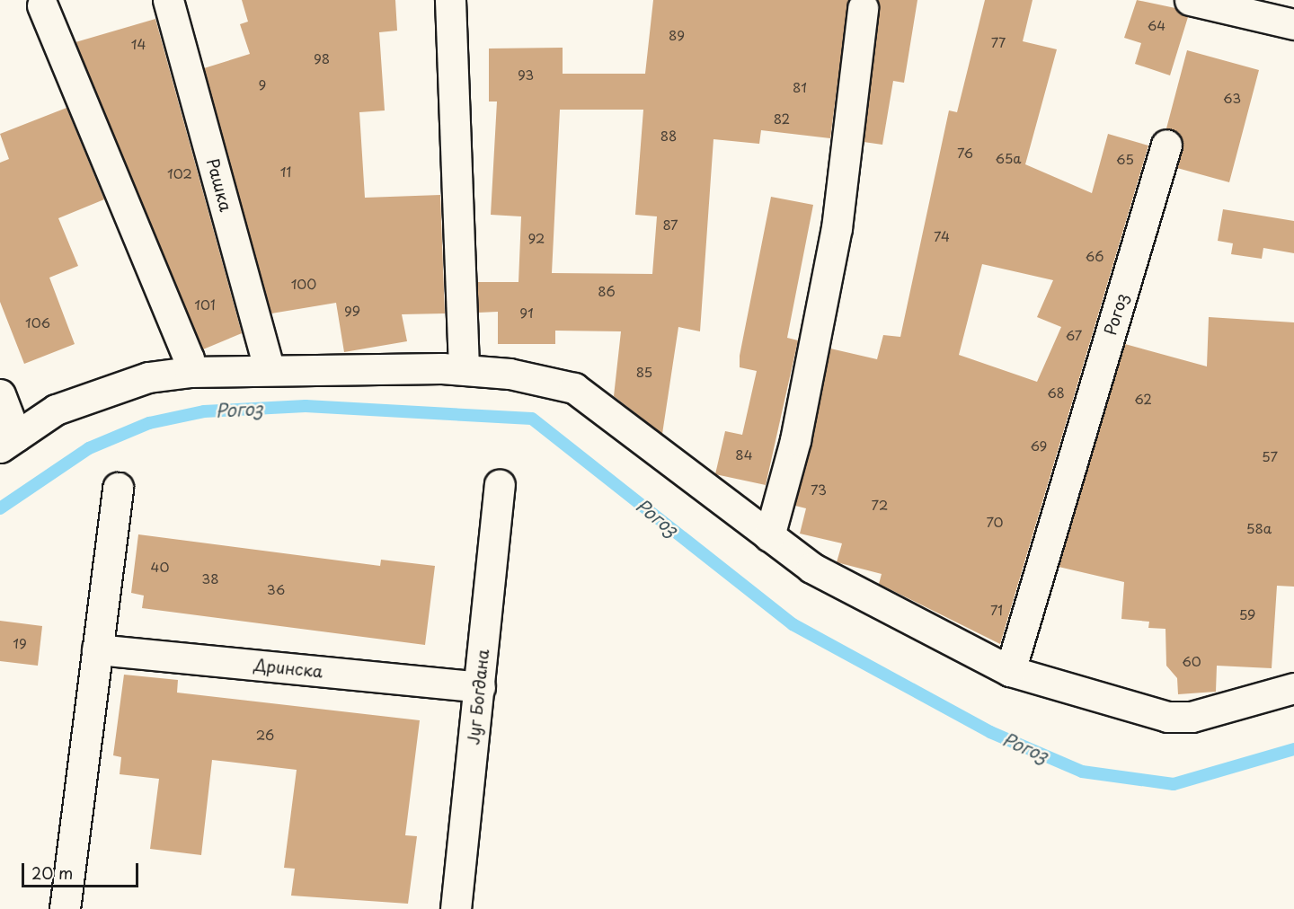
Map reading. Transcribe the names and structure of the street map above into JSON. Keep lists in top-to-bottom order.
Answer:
{
  "streets": {
    "street": [
      "Рашка",
      "Рогоз",
      "Дринска",
      "Југ Богдана"
    ]
  },
  "crossings": [
    ["Дринска", "Југ Богдана"]
  ],
  "water": ["Рогоз"],
  "house_numbers": [
    "64",
    "89",
    "77",
    "14",
    "98",
    "93",
    "9",
    "81",
    "63",
    "82",
    "88",
    "76",
    "65a",
    "65",
    "11",
    "102",
    "87",
    "74",
    "92",
    "66",
    "100",
    "86",
    "101",
    "99",
    "91",
    "106",
    "67",
    "85",
    "68",
    "62",
    "69",
    "84",
    "57",
    "73",
    "72",
    "70",
    "58a",
    "40",
    "38",
    "36",
    "71",
    "59",
    "19",
    "60",
    "26"
  ],
  "scale_bar": "20 m"
}
